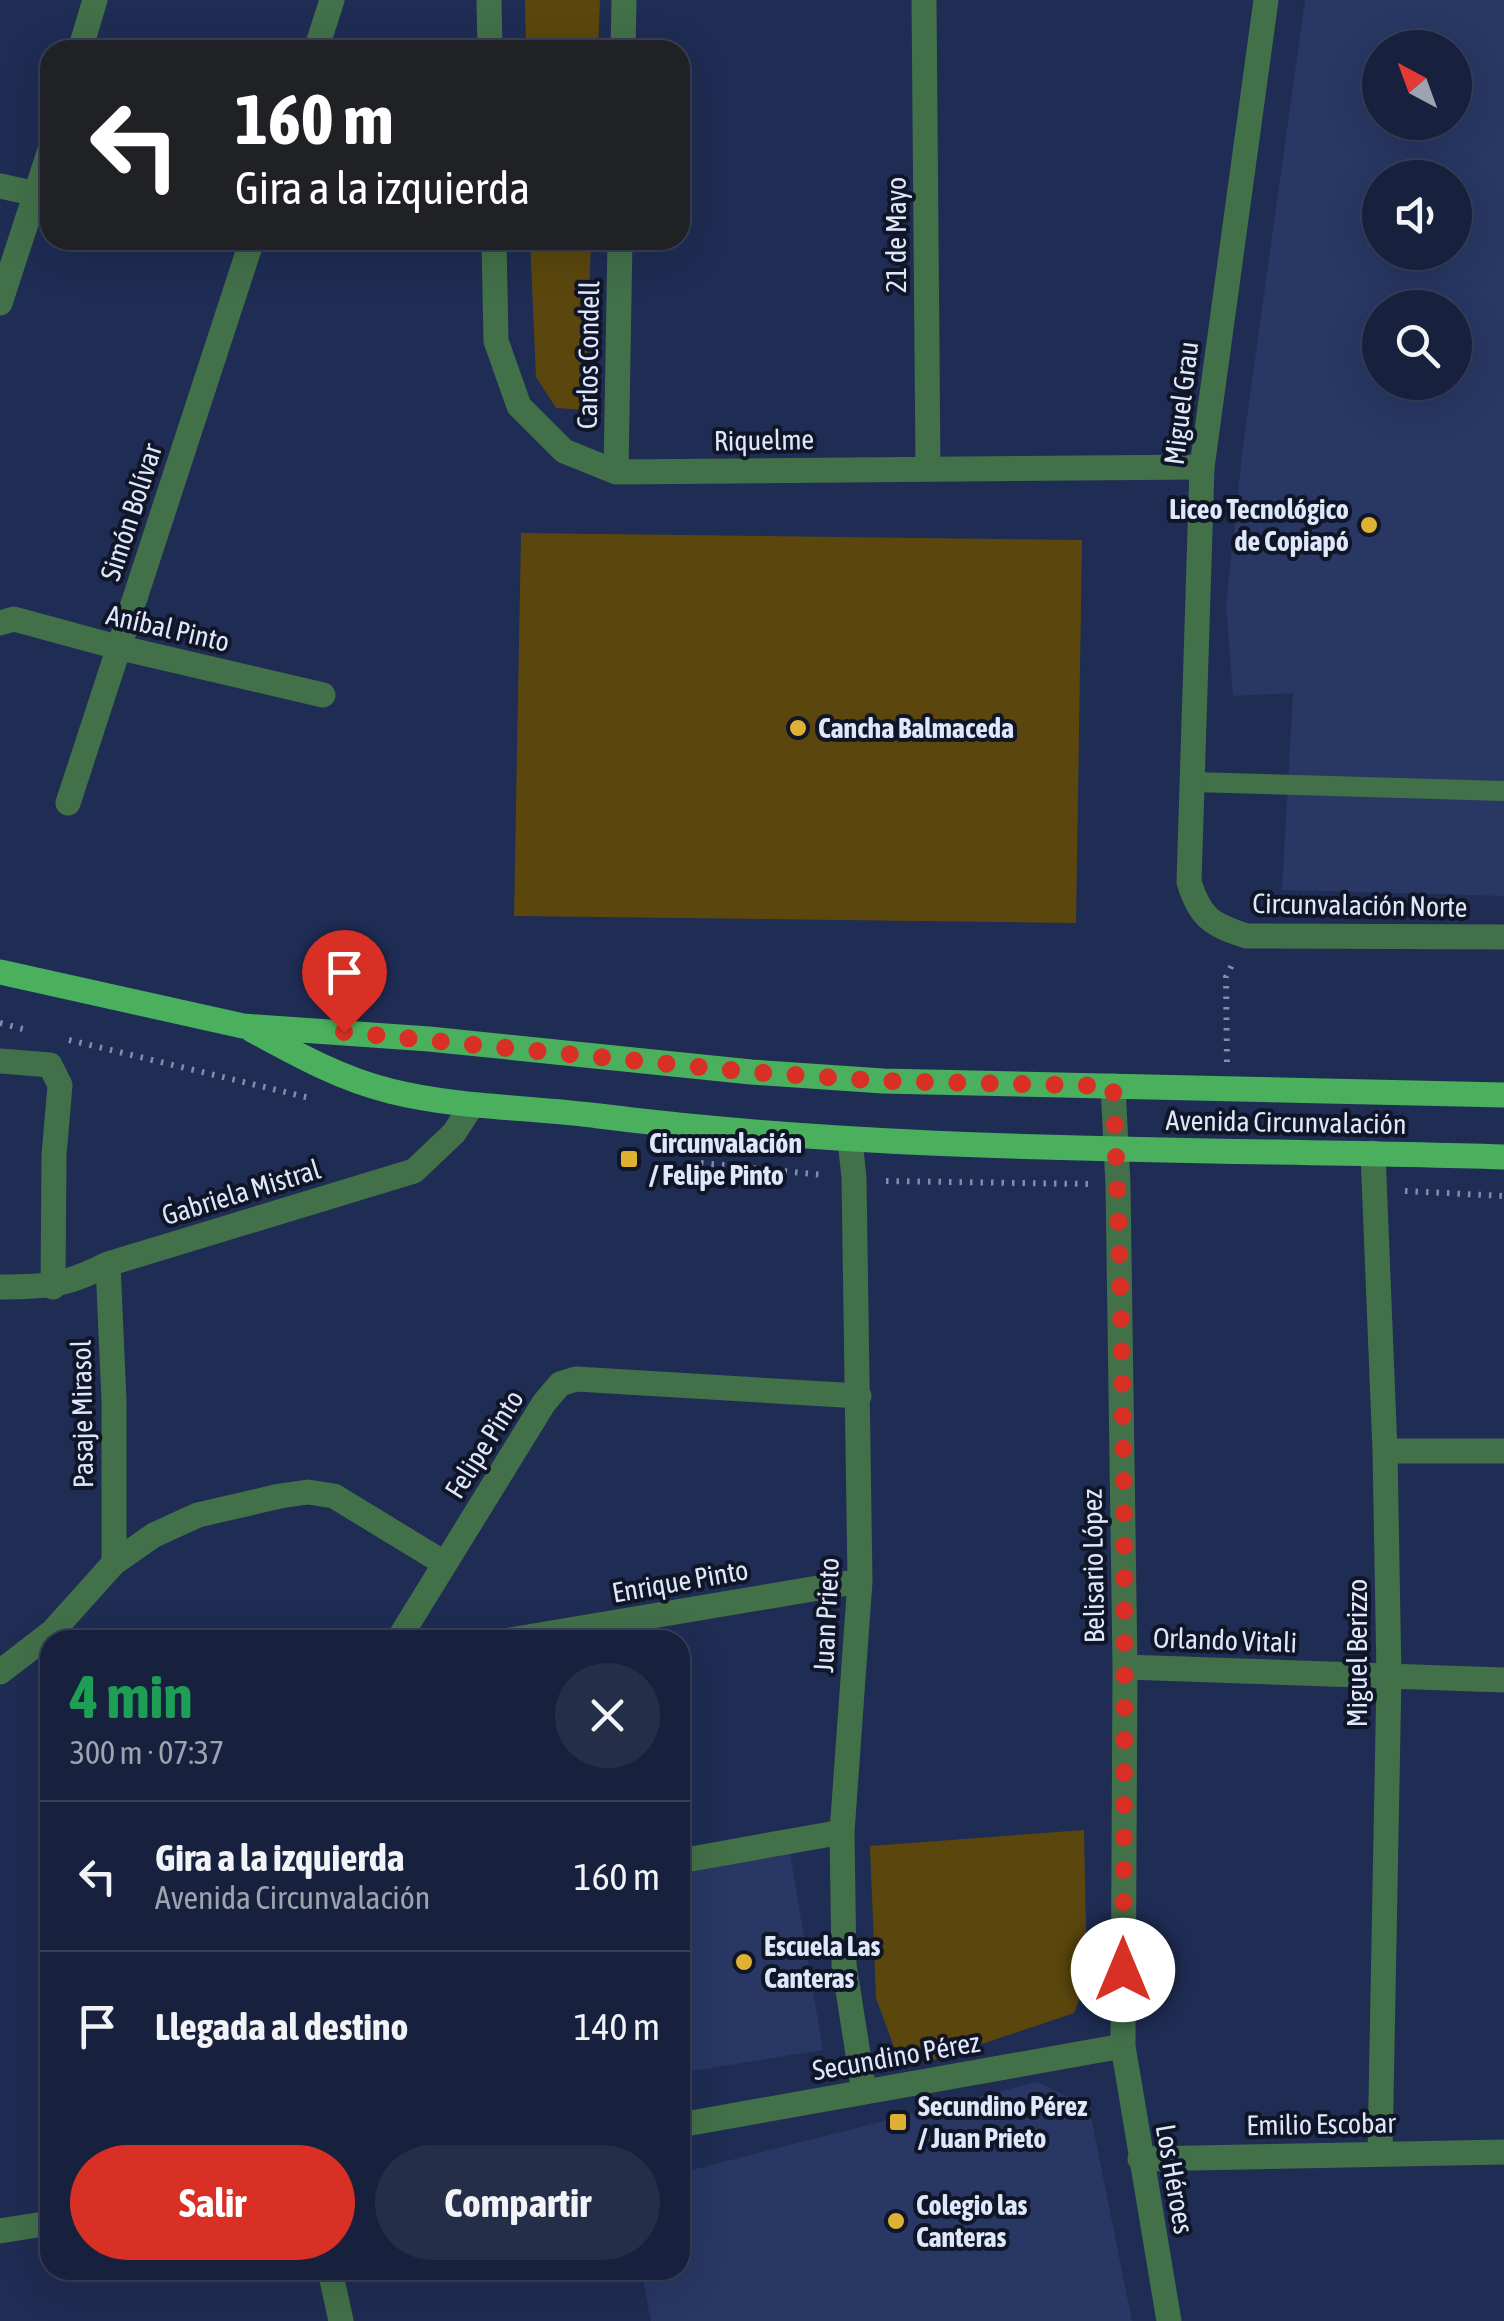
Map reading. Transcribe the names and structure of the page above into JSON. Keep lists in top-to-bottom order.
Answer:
{
  "streets": {
    "main road": ["Avenida Circunvalación"],
    "street": [
      "21 de Mayo",
      "Carlos Condell",
      "Miguel Grau",
      "Riquelme",
      "Simón Bolívar",
      "Aníbal Pinto",
      "Circunvalación Norte",
      "Gabriela Mistral",
      "Pasaje Mirasol",
      "Felipe Pinto",
      "Belisario López",
      "Enrique Pinto",
      "Juan Prieto",
      "Orlando Vitali",
      "Miguel Berizzo",
      "Secundino Pérez",
      "Emilio Escobar",
      "Los Héroes"
    ]
  },
  "crossings": [
    ["21 de Mayo", "Riquelme"],
    ["Carlos Condell", "Riquelme"],
    ["Miguel Grau", "Riquelme"],
    ["Miguel Grau", "Circunvalación Norte"],
    ["Simón Bolívar", "Aníbal Pinto"],
    ["Avenida Circunvalación", "Gabriela Mistral"],
    ["Avenida Circunvalación", "Belisario López"],
    ["Avenida Circunvalación", "Juan Prieto"],
    ["Avenida Circunvalación", "Miguel Berizzo"],
    ["Gabriela Mistral", "Pasaje Mirasol"],
    ["Felipe Pinto", "Juan Prieto"],
    ["Belisario López", "Orlando Vitali"],
    ["Belisario López", "Secundino Pérez"],
    ["Belisario López", "Los Héroes"],
    ["Enrique Pinto", "Juan Prieto"],
    ["Juan Prieto", "Secundino Pérez"],
    ["Orlando Vitali", "Miguel Berizzo"],
    ["Miguel Berizzo", "Emilio Escobar"],
    ["Secundino Pérez", "Los Héroes"],
    ["Emilio Escobar", "Los Héroes"]
  ],
  "places": {
    "other": [
      "Liceo Tecnológico de Copiapó",
      "Cancha Balmaceda",
      "Escuela Las Canteras",
      "Colegio las Canteras"
    ],
    "transit": ["Circunvalación / Felipe Pinto", "Secundino Pérez / Juan Prieto"]
  },
  "north": "top left",
  "page": {
    "turn": ["160 m", "Gira a la izquierda"],
    "heading": ["4 min", "300 m · 07:37"],
    "list": [
      {
        "name": "Gira a la izquierda",
        "note": "Avenida Circunvalación",
        "value": "160 m"
      },
      {
        "name": "Llegada al destino",
        "value": "140 m"
      }
    ],
    "buttons": ["Salir", "Compartir"]
  }
}
